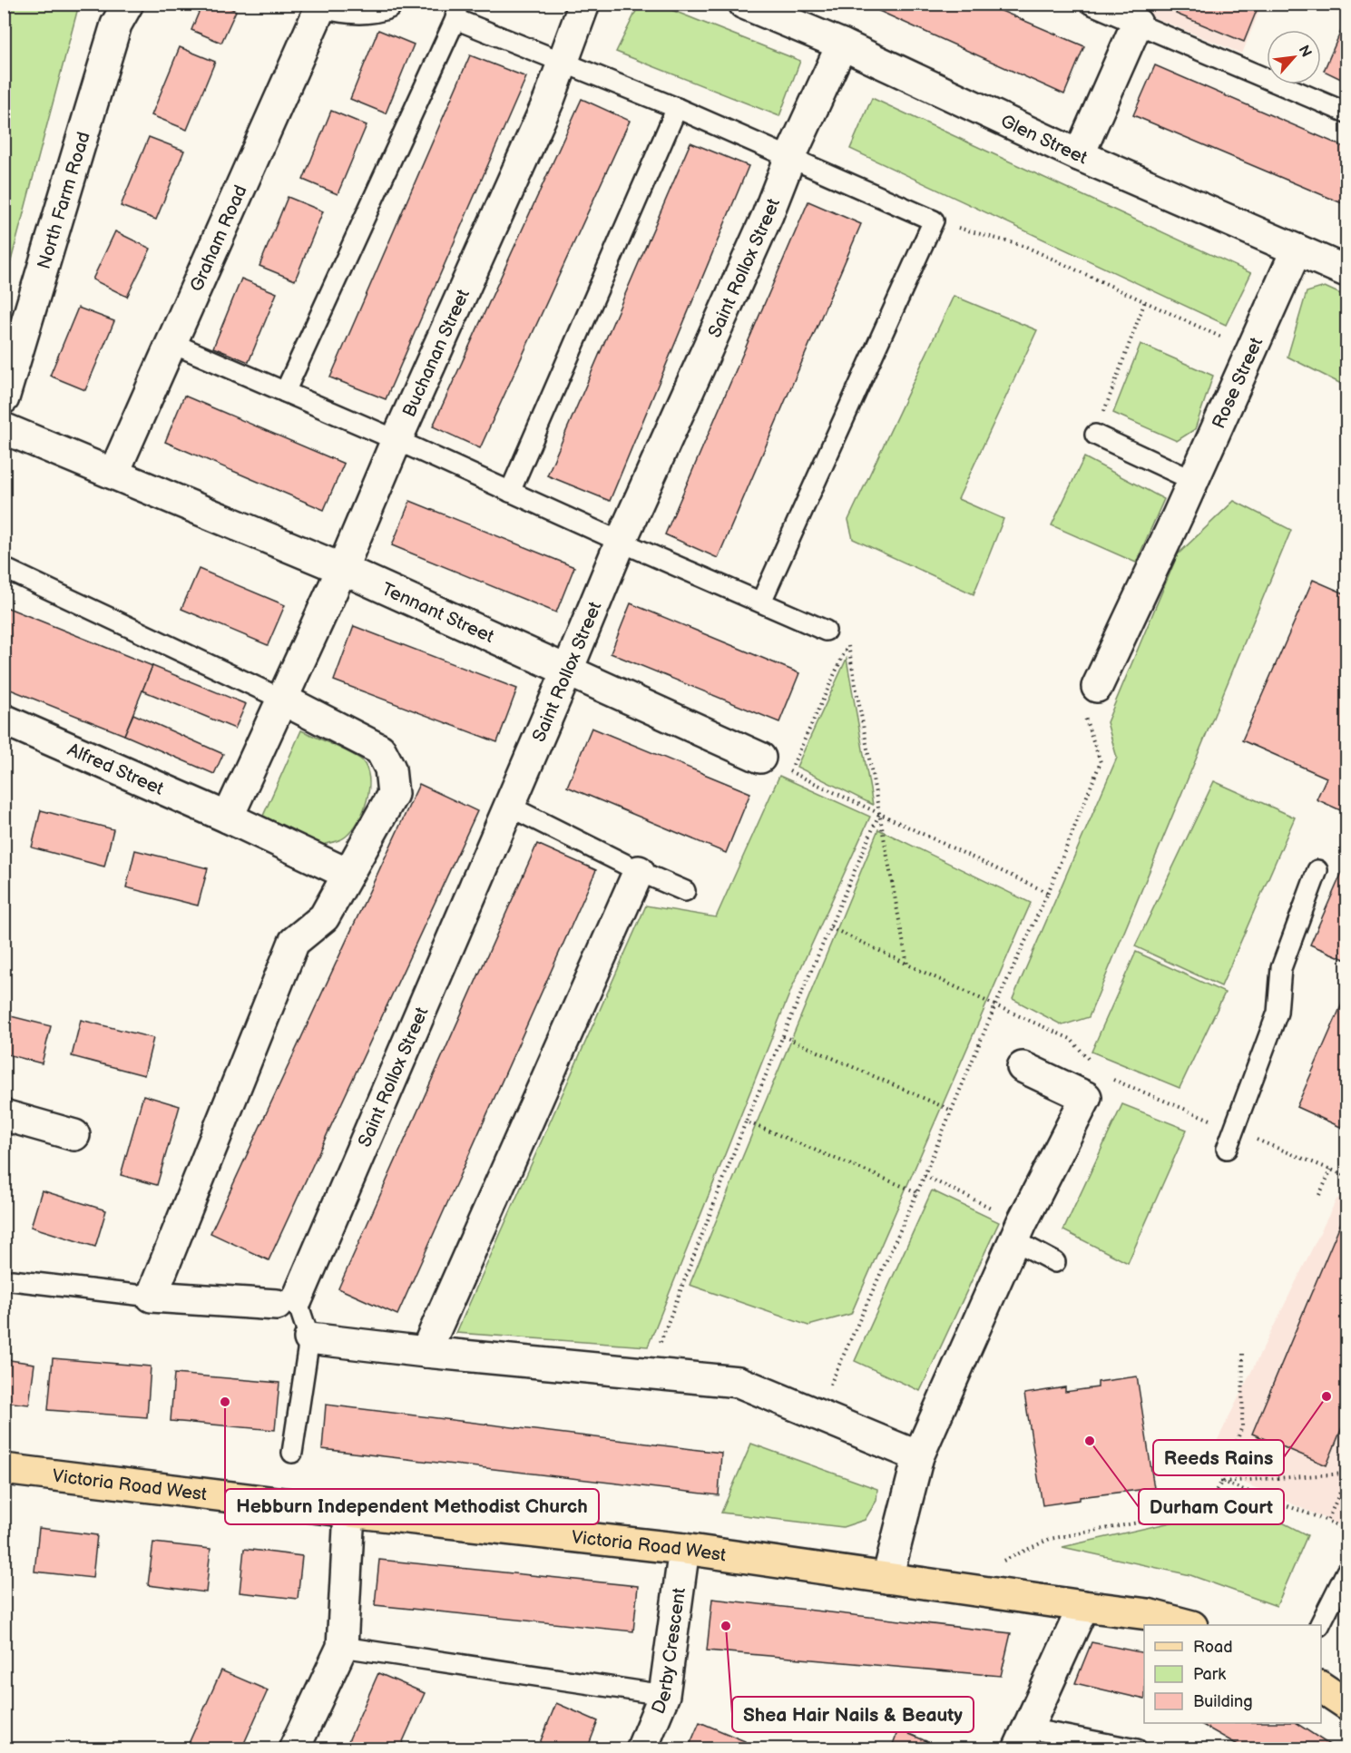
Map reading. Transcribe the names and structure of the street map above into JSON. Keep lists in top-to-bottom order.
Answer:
{
  "streets": {
    "main road": ["Victoria Road West"],
    "street": [
      "Glen Street",
      "North Farm Road",
      "Graham Road",
      "Saint Rollox Street",
      "Buchanan Street",
      "Rose Street",
      "Tennant Street",
      "Alfred Street",
      "Derby Crescent"
    ]
  },
  "crossings": [
    ["Glen Street", "Saint Rollox Street"],
    ["Glen Street", "Rose Street"],
    ["Graham Road", "Tennant Street"],
    ["Saint Rollox Street", "Tennant Street"],
    ["Buchanan Street", "Tennant Street"],
    ["Victoria Road West", "Derby Crescent"]
  ],
  "places": [
    "Reeds Rains",
    "Hebburn Independent Methodist Church",
    "Durham Court",
    "Shea Hair Nails & Beauty"
  ],
  "legend": ["Road", "Park", "Building"],
  "north": "top right"
}
